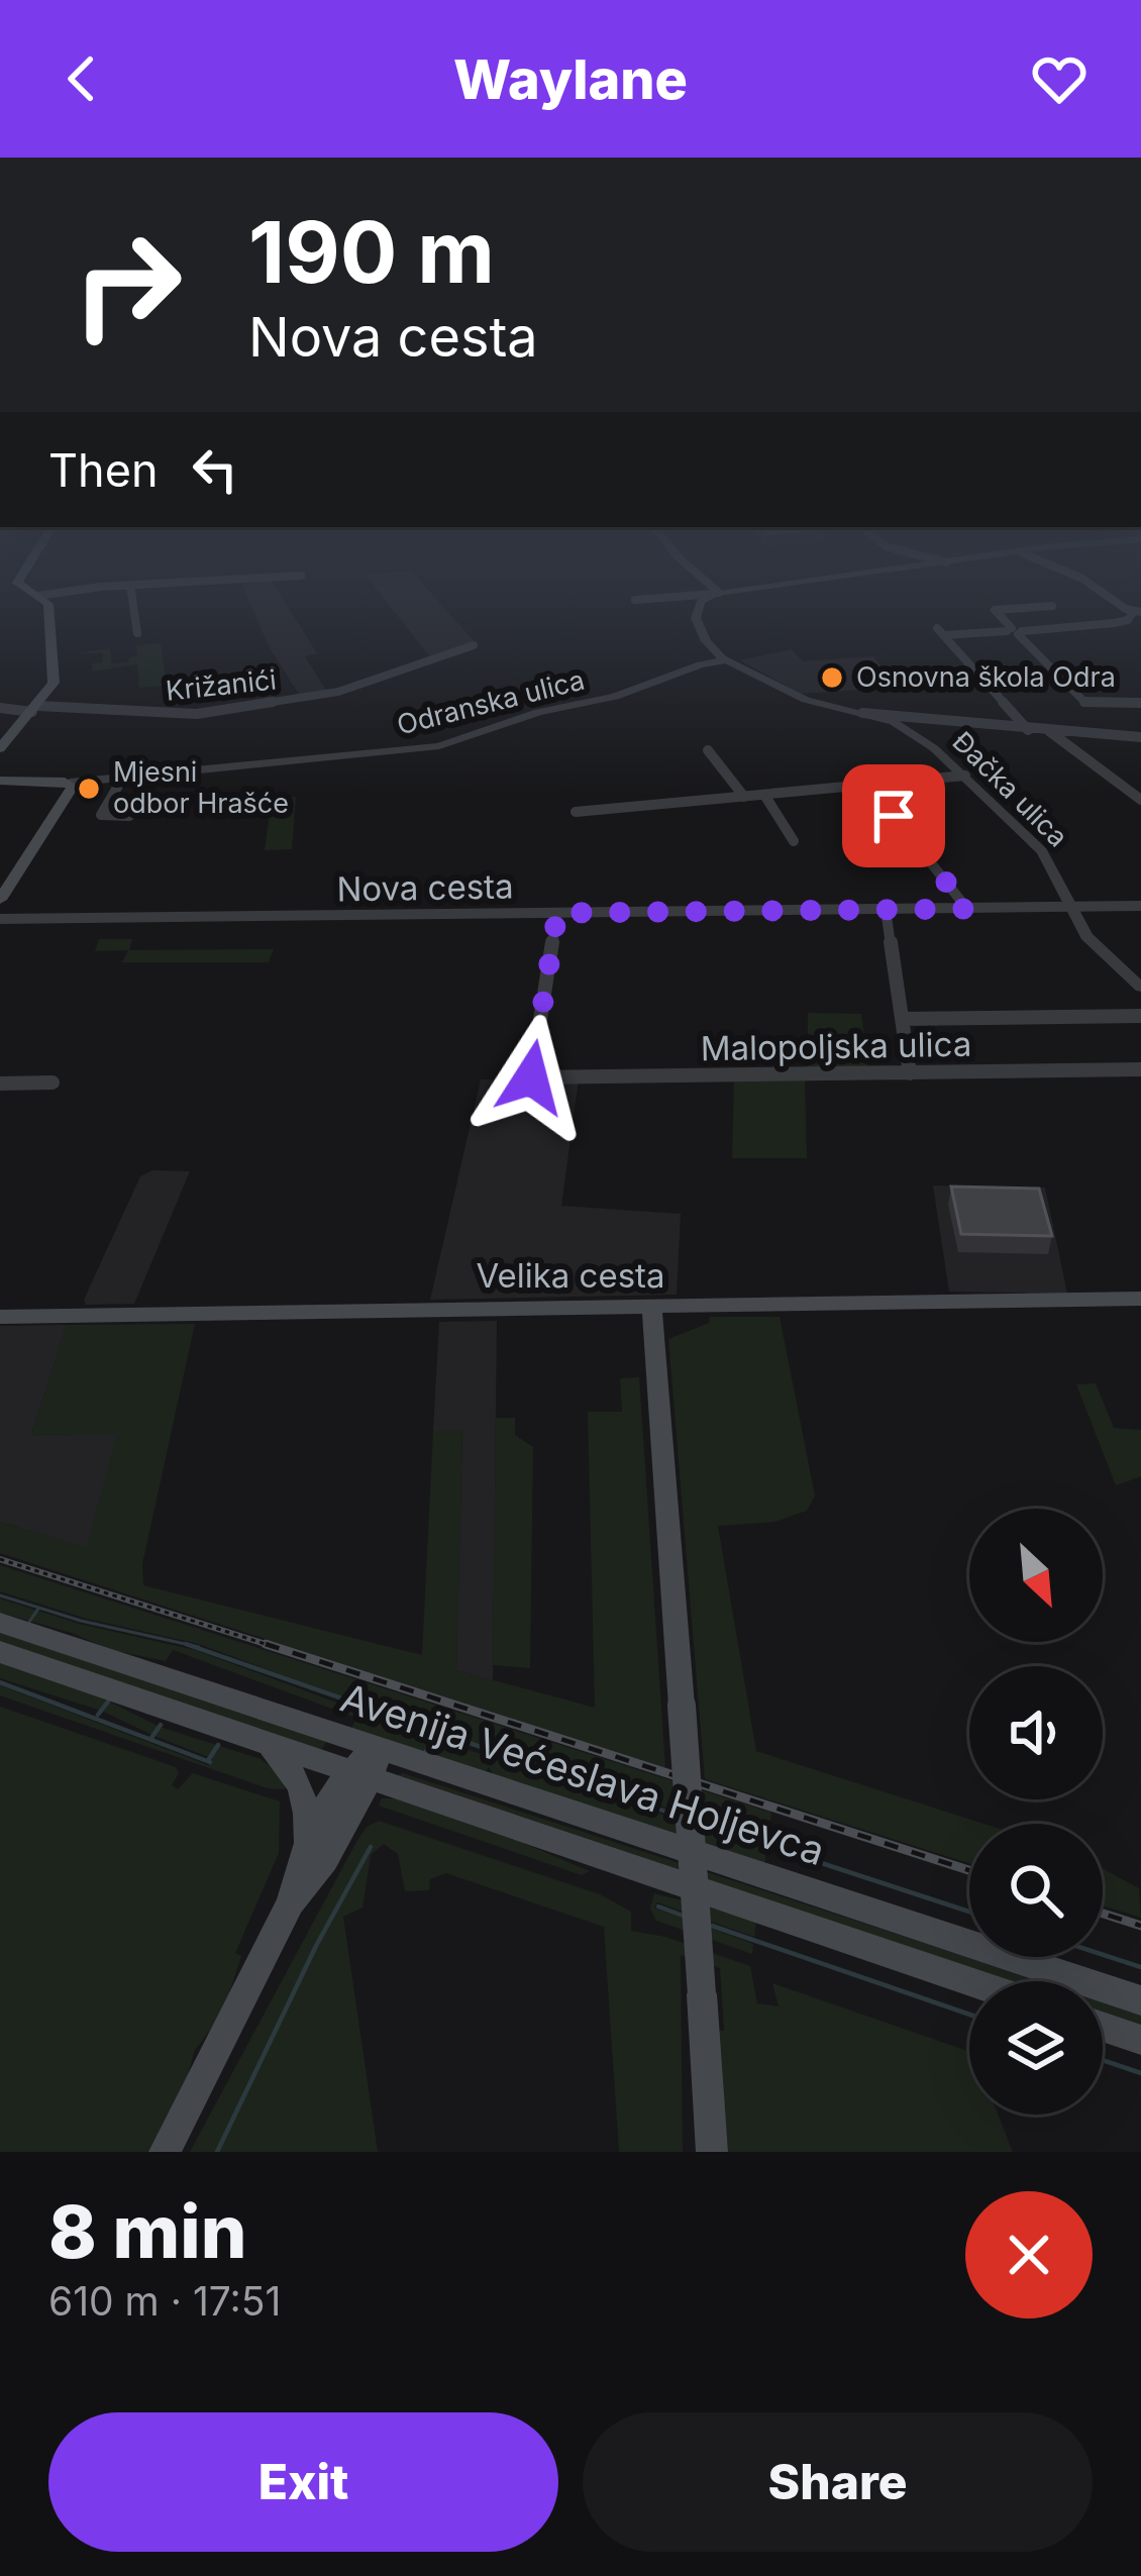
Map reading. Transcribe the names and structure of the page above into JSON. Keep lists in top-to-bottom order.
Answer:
{
  "streets": {
    "main road": ["Velika cesta", "Avenija Većeslava Holjevca"],
    "street": [
      "Križanići",
      "Odranska ulica",
      "Đačka ulica",
      "Nova cesta",
      "Malopoljska ulica"
    ]
  },
  "crossings": [
    ["Odranska ulica", "Đačka ulica"],
    ["Đačka ulica", "Nova cesta"],
    ["Nova cesta", "Malopoljska ulica"]
  ],
  "places": ["Osnovna škola Odra", "Mjesni odbor Hrašće"],
  "north": "bottom right",
  "page": {
    "header": "Waylane",
    "turn": ["190 m", "Nova cesta"],
    "then": "Then",
    "heading": ["8 min", "610 m · 17:51"],
    "buttons": ["Exit", "Share"]
  }
}
